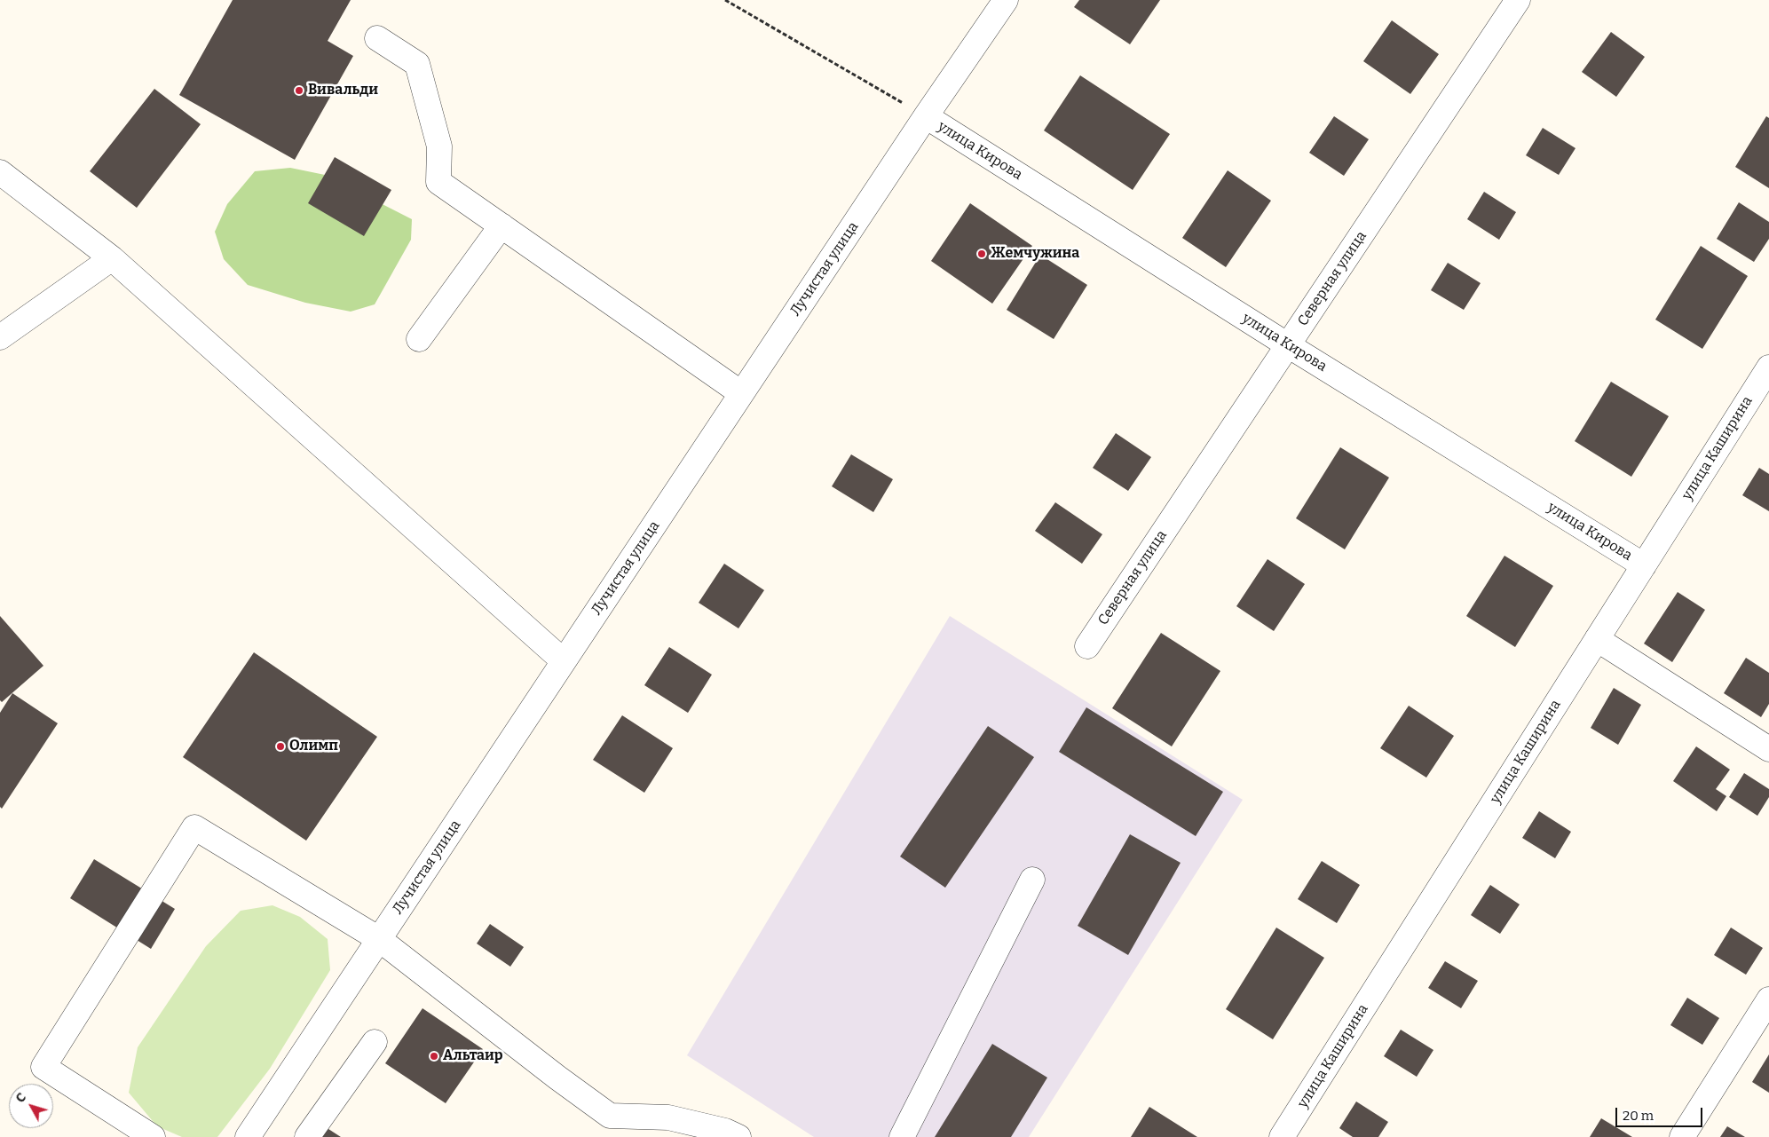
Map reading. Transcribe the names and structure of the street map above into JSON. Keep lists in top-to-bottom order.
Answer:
{
  "streets": {
    "street": [
      "улица Кирова",
      "Лучистая улица",
      "Северная улица",
      "улица Каширина"
    ]
  },
  "crossings": [
    ["улица Кирова", "Лучистая улица"],
    ["улица Кирова", "Северная улица"],
    ["улица Кирова", "улица Каширина"]
  ],
  "places": [
    "Вивальди",
    "Жемчужина",
    "Олимп",
    "Альтаир"
  ],
  "scale_bar": "20 m",
  "north": "top left"
}
